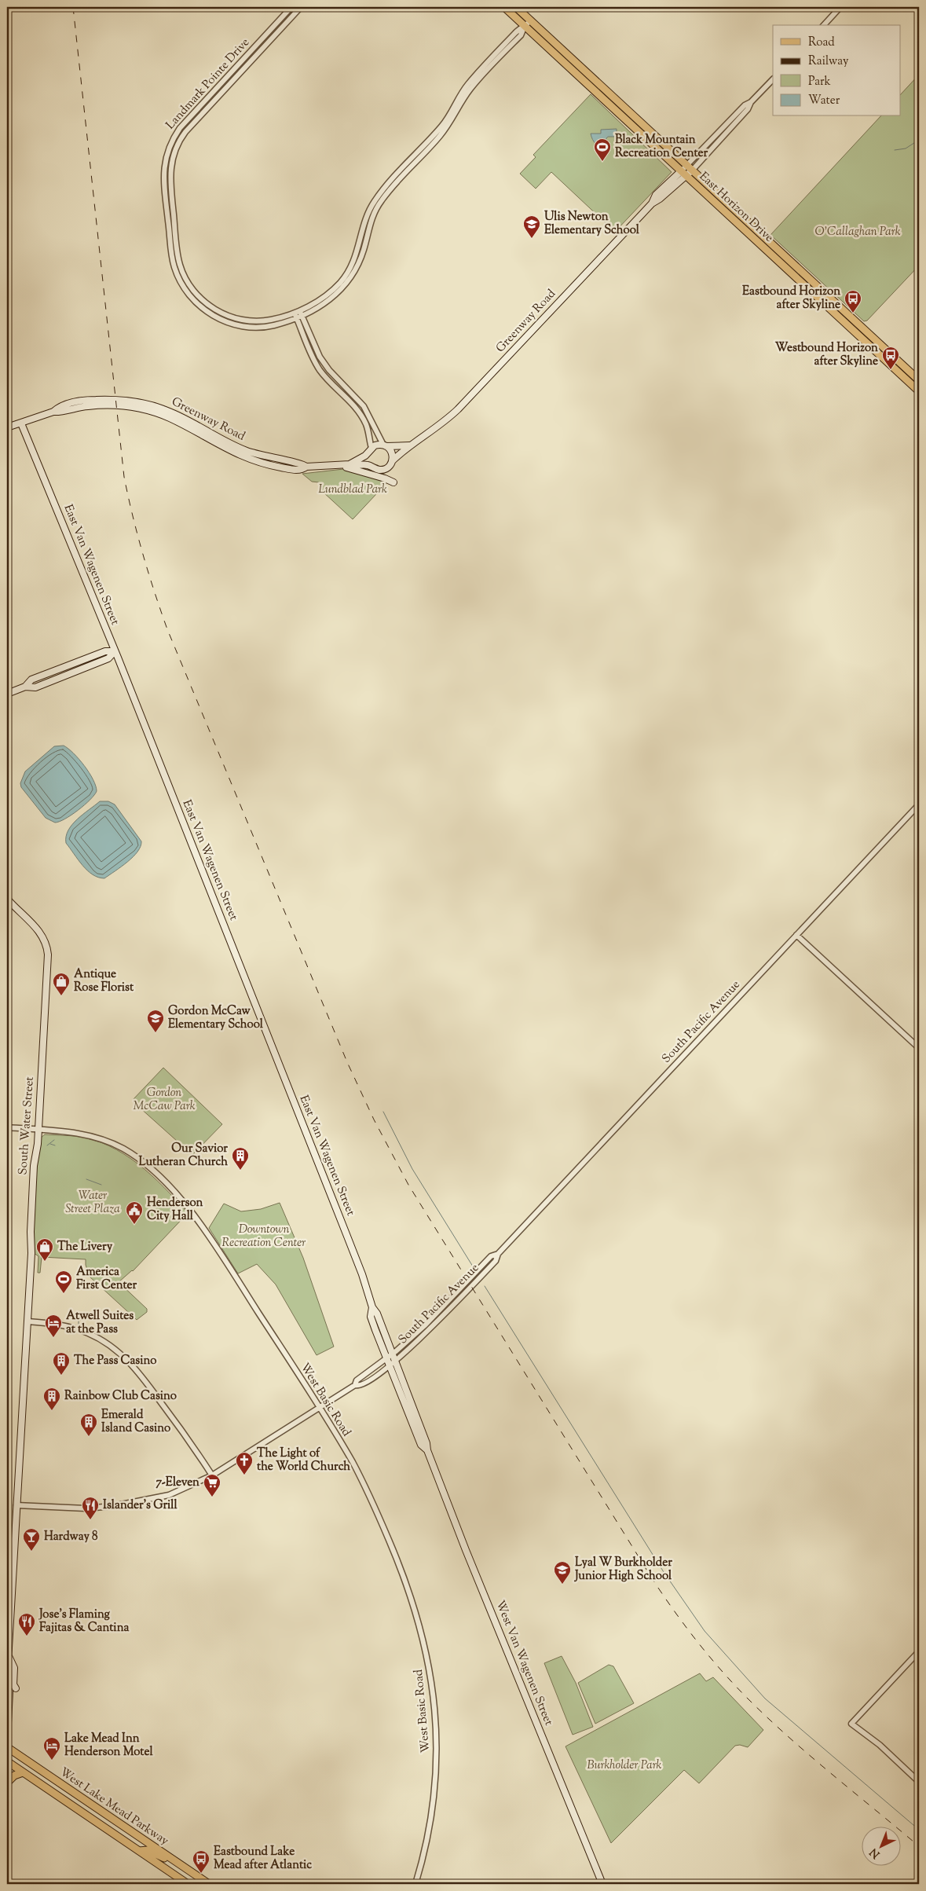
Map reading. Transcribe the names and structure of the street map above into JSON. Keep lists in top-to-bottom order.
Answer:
{
  "streets": {
    "main road": [
      "East Horizon Drive",
      "Greenway Road",
      "East Van Wagenen Street",
      "South Water Street",
      "West Van Wagenen Street",
      "West Lake Mead Parkway"
    ],
    "street": ["Landmark Pointe Drive", "South Pacific Avenue", "West Basic Road"]
  },
  "crossings": [
    ["Landmark Pointe Drive", "East Horizon Drive"],
    ["East Horizon Drive", "Greenway Road"],
    ["Greenway Road", "East Van Wagenen Street"],
    ["East Van Wagenen Street", "South Pacific Avenue"],
    ["East Van Wagenen Street", "West Van Wagenen Street"],
    ["South Pacific Avenue", "South Water Street"],
    ["South Pacific Avenue", "West Basic Road"],
    ["South Pacific Avenue", "West Van Wagenen Street"],
    ["South Water Street", "West Basic Road"]
  ],
  "parks": [
    "O'Callaghan Park",
    "Lundblad Park",
    "Gordon McCaw Park",
    "Water Street Plaza",
    "Downtown Recreation Center",
    "Burkholder Park"
  ],
  "places": {
    "sports": ["Black Mountain Recreation Center", "America First Center"],
    "school or university": ["Ulis Newton Elementary School", "Gordon McCaw Elementary School", "Lyal W Burkholder Junior High School"],
    "bus stop": ["Eastbound Horizon after Skyline", "Westbound Horizon after Skyline", "Eastbound Lake Mead after Atlantic"],
    "shop": ["Antique Rose Florist", "The Livery"],
    "building": [
      "Our Savior Lutheran Church",
      "The Pass Casino",
      "Rainbow Club Casino",
      "Emerald Island Casino"
    ],
    "public building": ["Henderson City Hall"],
    "hotel": ["Atwell Suites at the Pass", "Lake Mead Inn Henderson Motel"],
    "church": ["The Light of the World Church"],
    "supermarket": ["7-Eleven"],
    "restaurant": ["Islander's Grill", "Jose’s Flaming Fajitas & Cantina"],
    "bar": ["Hardway 8"]
  },
  "legend": [
    "Road",
    "Railway",
    "Park",
    "Water"
  ],
  "north": "bottom left"
}
